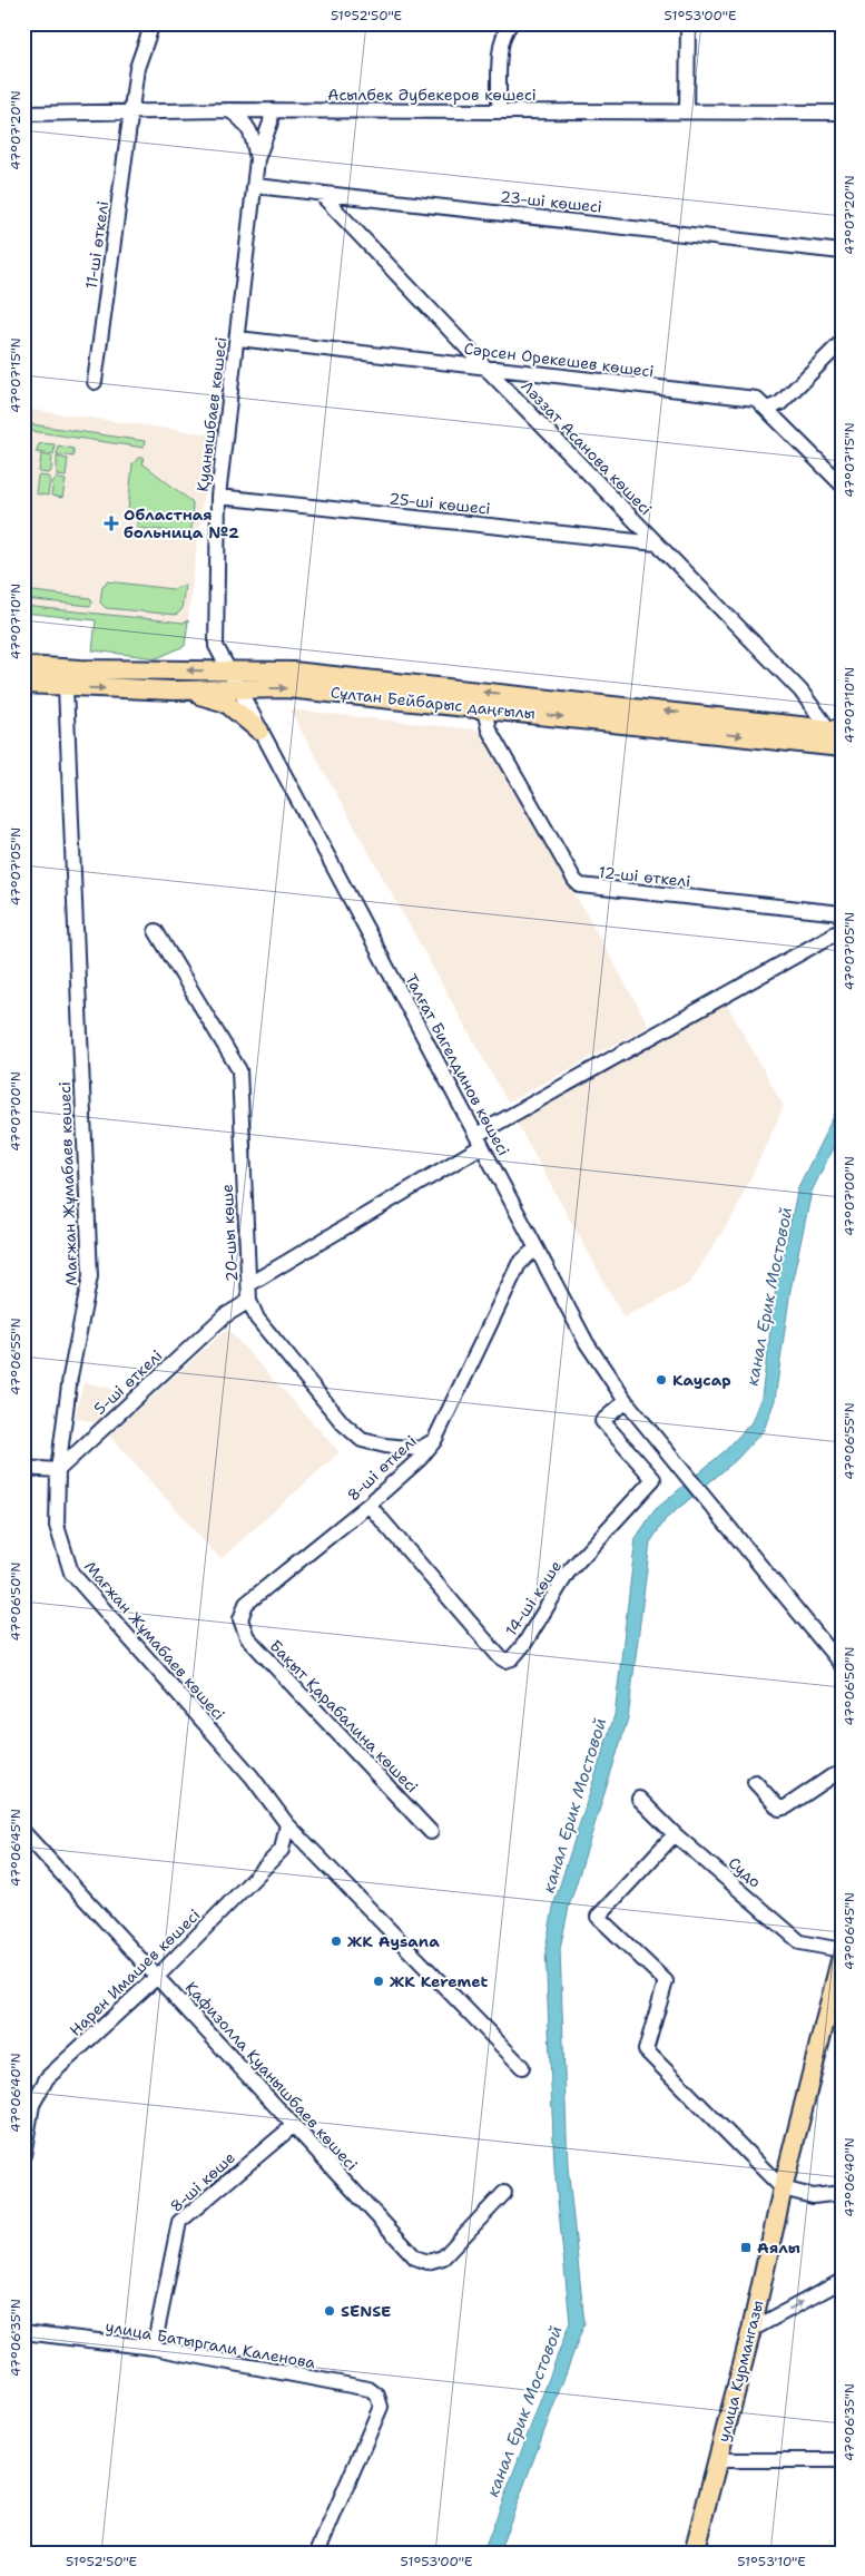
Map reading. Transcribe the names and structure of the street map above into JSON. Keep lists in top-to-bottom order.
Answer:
{
  "streets": {
    "main road": ["Сұлтан Бейбарыс даңғылы", "улица Курмангазы"],
    "street": [
      "Асылбек Әубекеров көшесі",
      "23-ші көшесі",
      "11-ші өткелі",
      "Сәрсен Орекешев көшесі",
      "Қуанышбаев көшесі",
      "Ләззат Асанова көшесі",
      "25-ші көшесі",
      "12-ші өткелі",
      "Талғат Бигелдинов көшесі",
      "Мағжан Жұмабаев көшесі",
      "20-шы көше",
      "5-ші өткелі",
      "8-ші өткелі",
      "14-ші көше",
      "Бақыт Қарабалина көшесі",
      "Судо",
      "Нарен Имашев көшесi",
      "Қафизолла Қуанышбаев көшесi",
      "8-шi көше",
      "улица Батыргали Каленова"
    ]
  },
  "crossings": [
    ["Асылбек Әубекеров көшесі", "11-ші өткелі"],
    ["Асылбек Әубекеров көшесі", "Қуанышбаев көшесі"],
    ["23-ші көшесі", "Қуанышбаев көшесі"],
    ["23-ші көшесі", "Ләззат Асанова көшесі"],
    ["Сәрсен Орекешев көшесі", "Қуанышбаев көшесі"],
    ["Сәрсен Орекешев көшесі", "Ләззат Асанова көшесі"],
    ["Қуанышбаев көшесі", "25-ші көшесі"],
    ["Қуанышбаев көшесі", "Сұлтан Бейбарыс даңғылы"],
    ["Қуанышбаев көшесі", "Талғат Бигелдинов көшесі"],
    ["Ләззат Асанова көшесі", "25-ші көшесі"],
    ["Ләззат Асанова көшесі", "Сұлтан Бейбарыс даңғылы"],
    ["Сұлтан Бейбарыс даңғылы", "12-ші өткелі"],
    ["Сұлтан Бейбарыс даңғылы", "Талғат Бигелдинов көшесі"],
    ["Сұлтан Бейбарыс даңғылы", "Мағжан Жұмабаев көшесі"],
    ["Талғат Бигелдинов көшесі", "8-ші өткелі"],
    ["Талғат Бигелдинов көшесі", "14-ші көше"],
    ["Мағжан Жұмабаев көшесі", "5-ші өткелі"],
    ["Мағжан Жұмабаев көшесі", "Нарен Имашев көшесi"],
    ["20-шы көше", "5-ші өткелі"],
    ["20-шы көше", "8-ші өткелі"],
    ["8-ші өткелі", "14-ші көше"],
    ["8-ші өткелі", "Бақыт Қарабалина көшесі"],
    ["Нарен Имашев көшесi", "Қафизолла Қуанышбаев көшесi"],
    ["Қафизолла Қуанышбаев көшесi", "8-шi көше"],
    ["8-шi көше", "улица Батыргали Каленова"]
  ],
  "water": ["канал Ерик Мостовой"],
  "places": {
    "health": ["Областная больница №2"],
    "other": [
      "Каусар",
      "ЖК Aysana",
      "ЖК Keremet",
      "SENSE"
    ],
    "transit": ["Аялы"]
  },
  "coordinates": [
    "51°52'50\"E",
    "51°53'00\"E",
    "47°07'20\"N",
    "47°07'15\"N",
    "47°07'10\"N",
    "47°07'05\"N",
    "47°07'00\"N",
    "47°06'55\"N",
    "47°06'50\"N",
    "47°06'45\"N",
    "47°06'40\"N",
    "47°06'35\"N",
    "51°53'10\"E"
  ]
}
